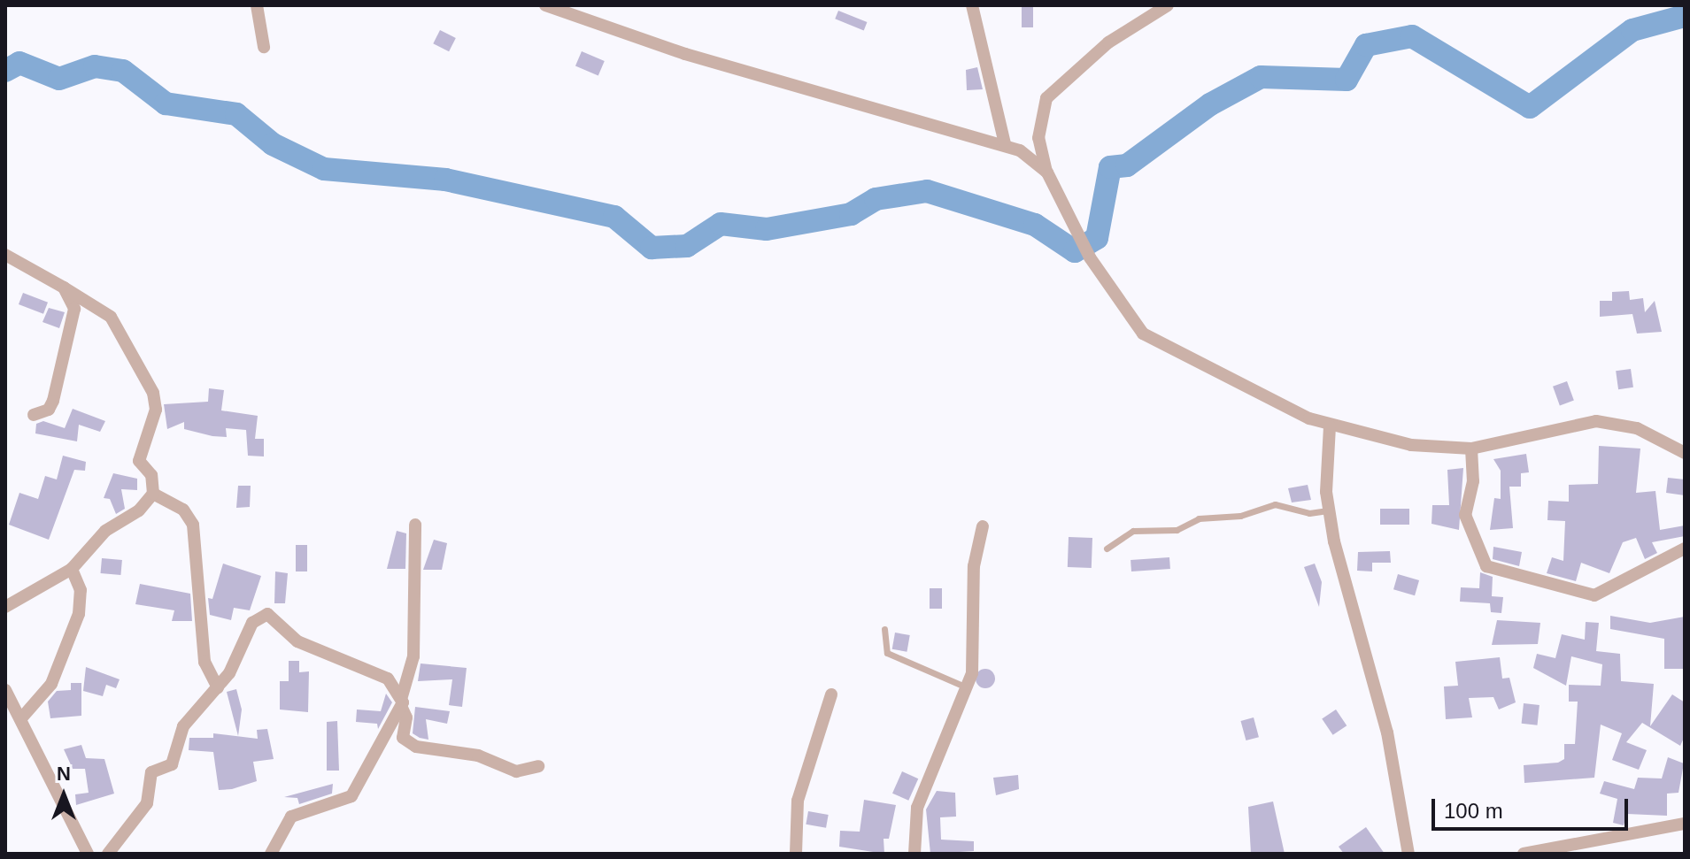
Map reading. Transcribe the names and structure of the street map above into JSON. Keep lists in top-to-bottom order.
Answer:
{
  "scale_bar": "100 m",
  "north": "top"
}
